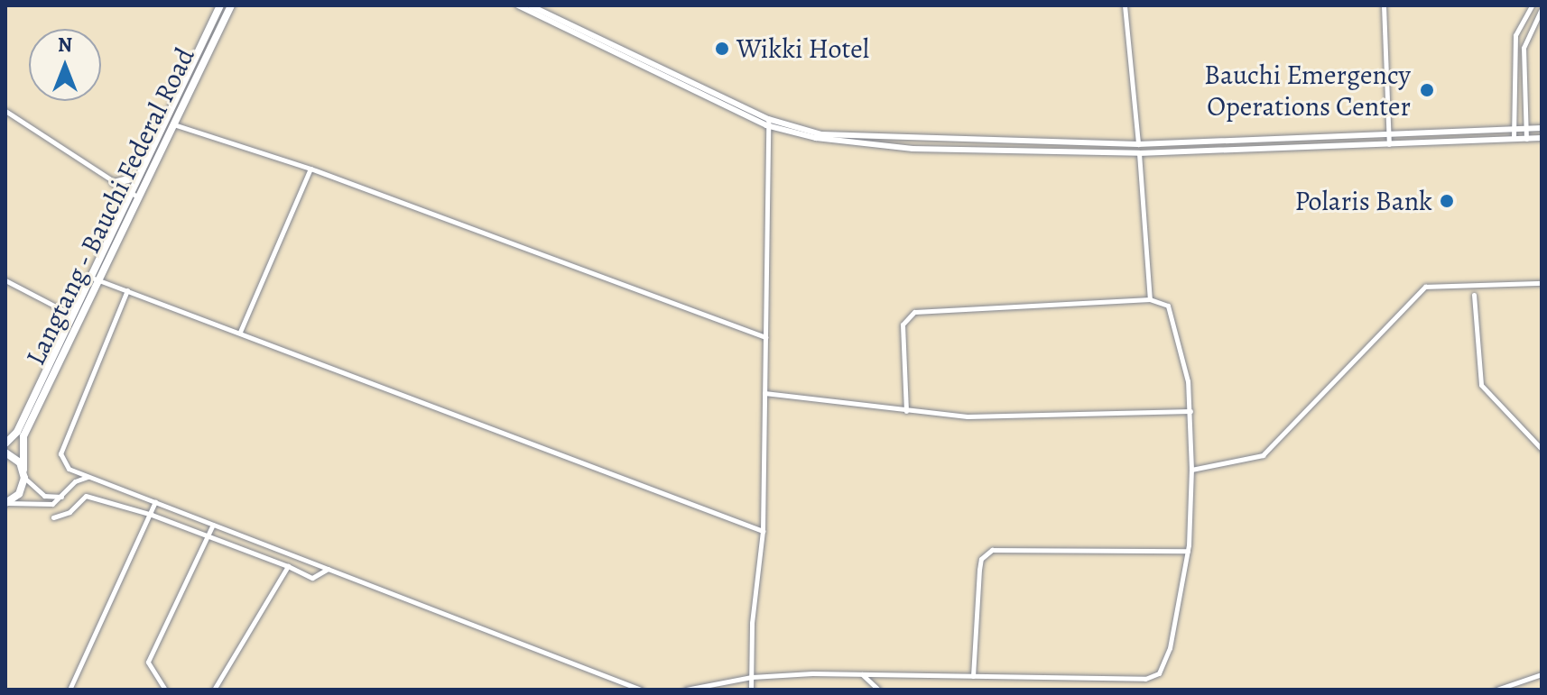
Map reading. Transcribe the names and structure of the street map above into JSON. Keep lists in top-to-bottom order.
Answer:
{
  "streets": {
    "main road": ["Langtang - Bauchi Federal Road"]
  },
  "places": ["Wikki Hotel", "Bauchi Emergency Operations Center", "Polaris Bank"],
  "north": "top"
}
